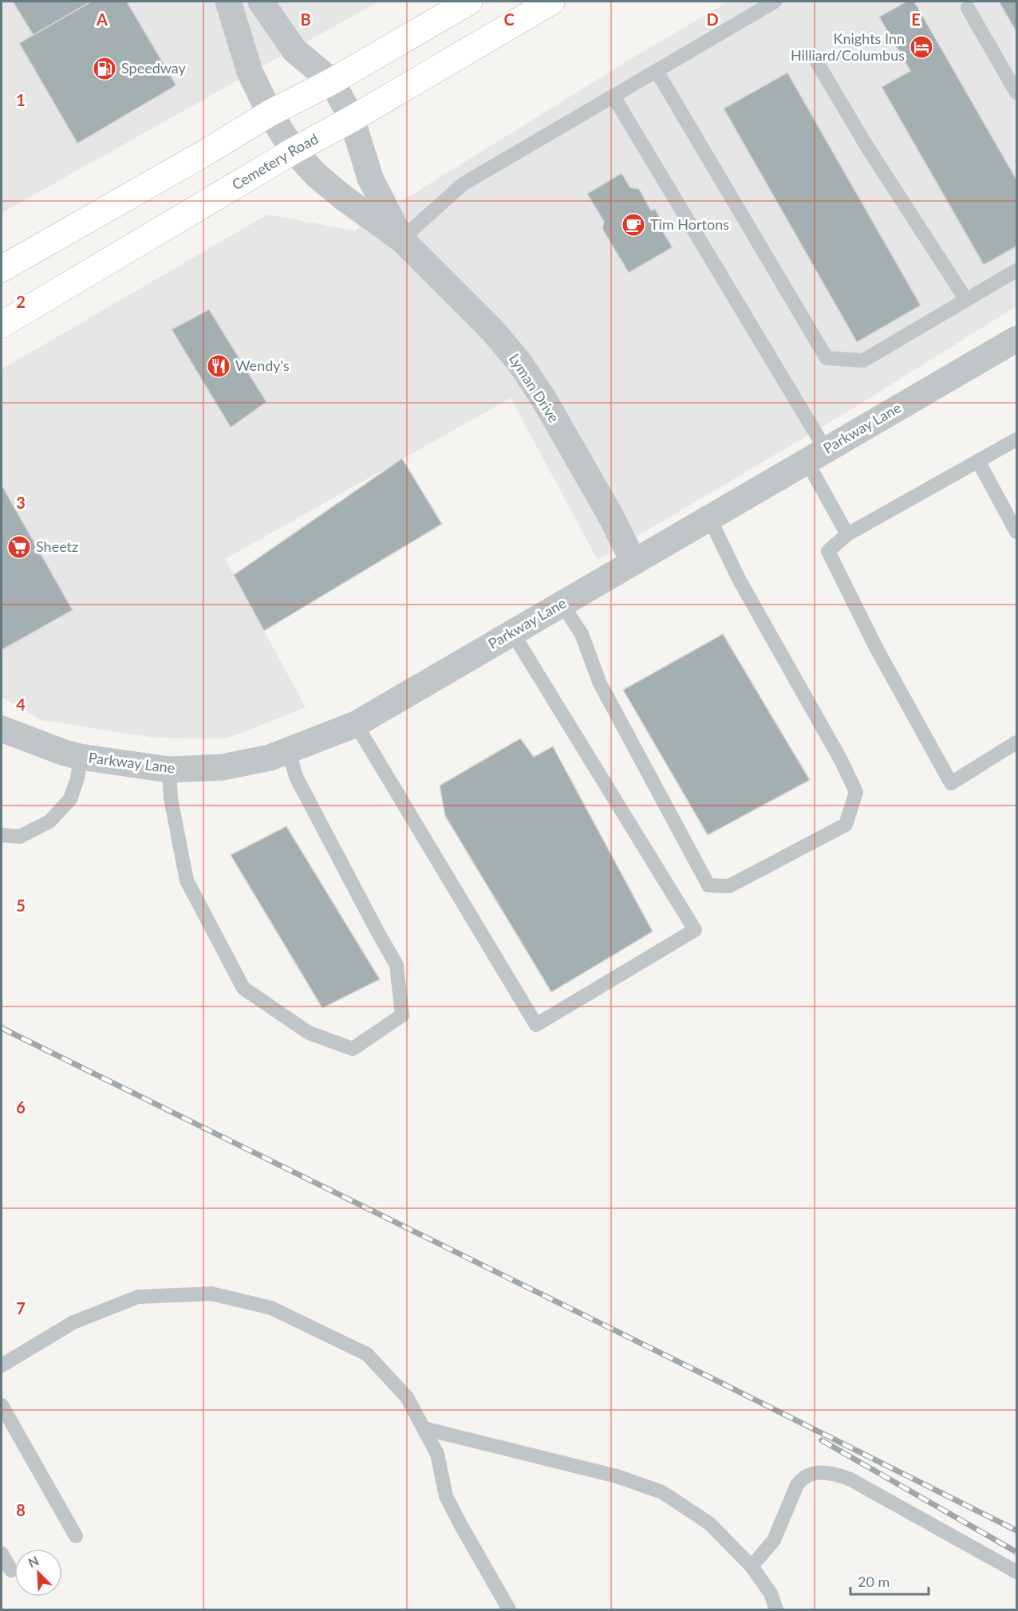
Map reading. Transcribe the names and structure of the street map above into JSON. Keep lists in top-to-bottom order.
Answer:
{
  "streets": {
    "main road": ["Cemetery Road"],
    "street": ["Lyman Drive", "Parkway Lane"]
  },
  "crossings": [
    ["Cemetery Road", "Lyman Drive"],
    ["Lyman Drive", "Parkway Lane"]
  ],
  "places": {
    "hotel": ["Knights Inn Hilliard/Columbus"],
    "fuel station": ["Speedway"],
    "cafe": ["Tim Hortons"],
    "restaurant": ["Wendy's"],
    "supermarket": ["Sheetz"]
  },
  "scale_bar": "20 m",
  "north": "top left",
  "grid": {
    "columns": [
      "A",
      "B",
      "C",
      "D",
      "E"
    ],
    "rows": [
      "1",
      "2",
      "3",
      "4",
      "5",
      "6",
      "7",
      "8"
    ]
  }
}
